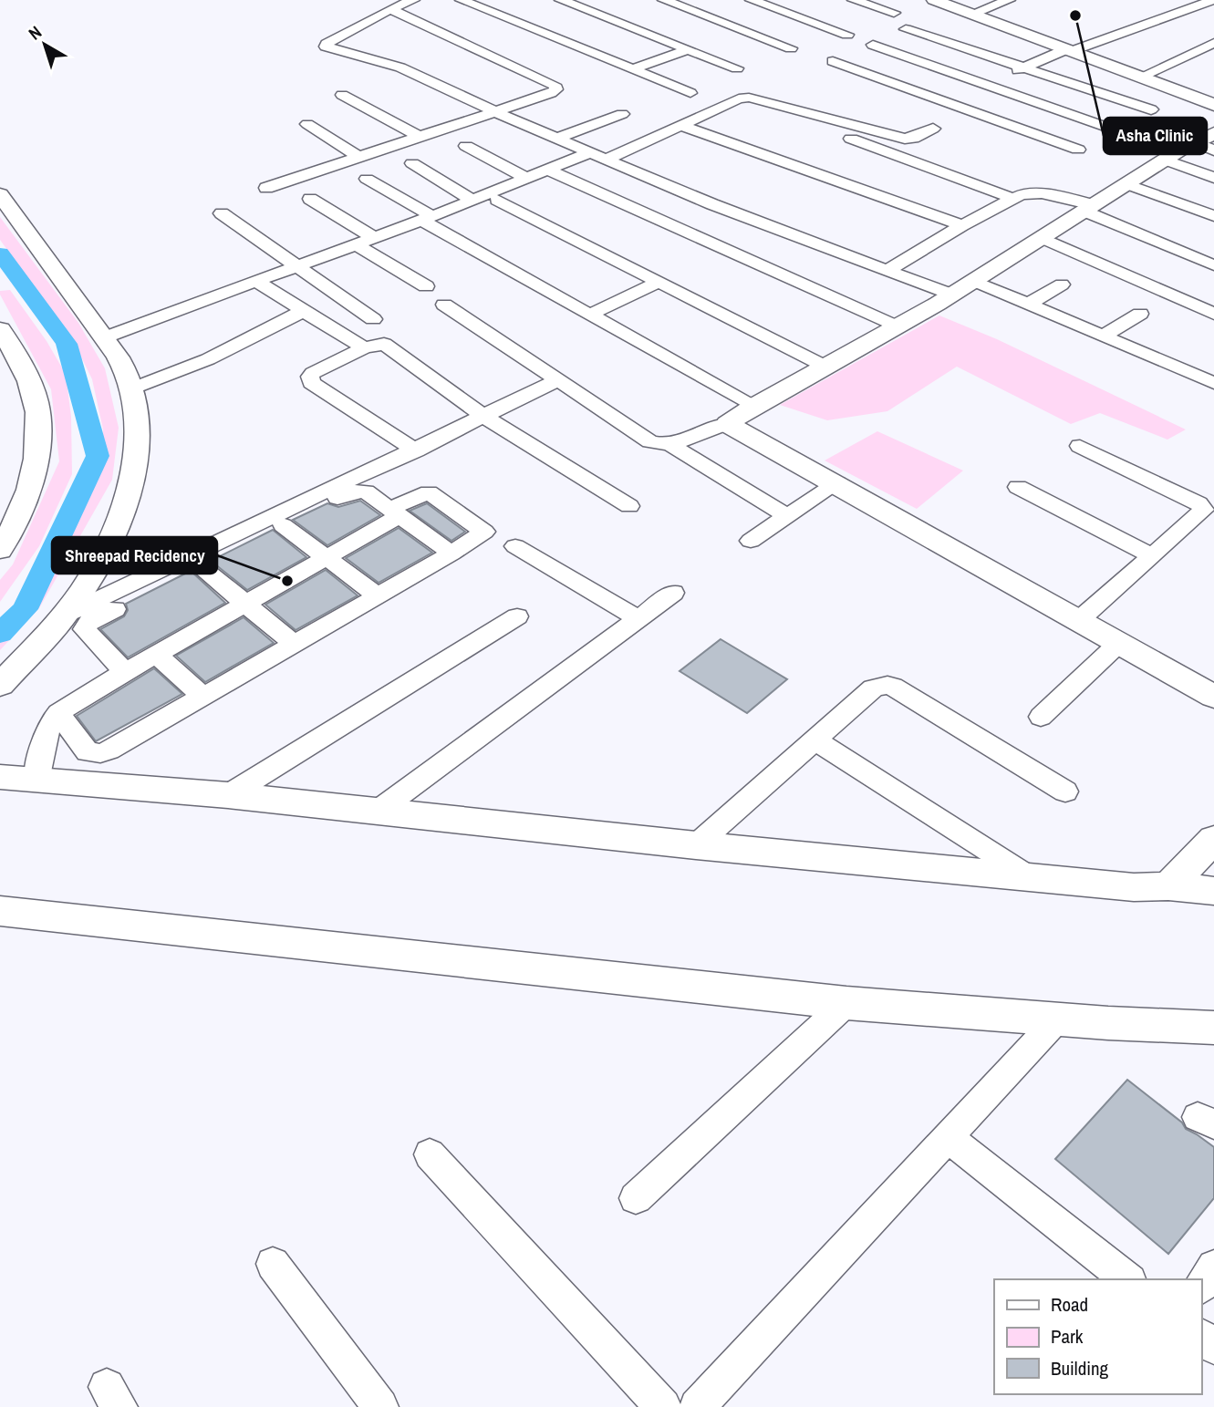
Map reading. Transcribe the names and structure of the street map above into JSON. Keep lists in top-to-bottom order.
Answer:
{
  "places": ["Asha Clinic", "Shreepad Recidency"],
  "legend": ["Road", "Park", "Building"],
  "north": "top left"
}
